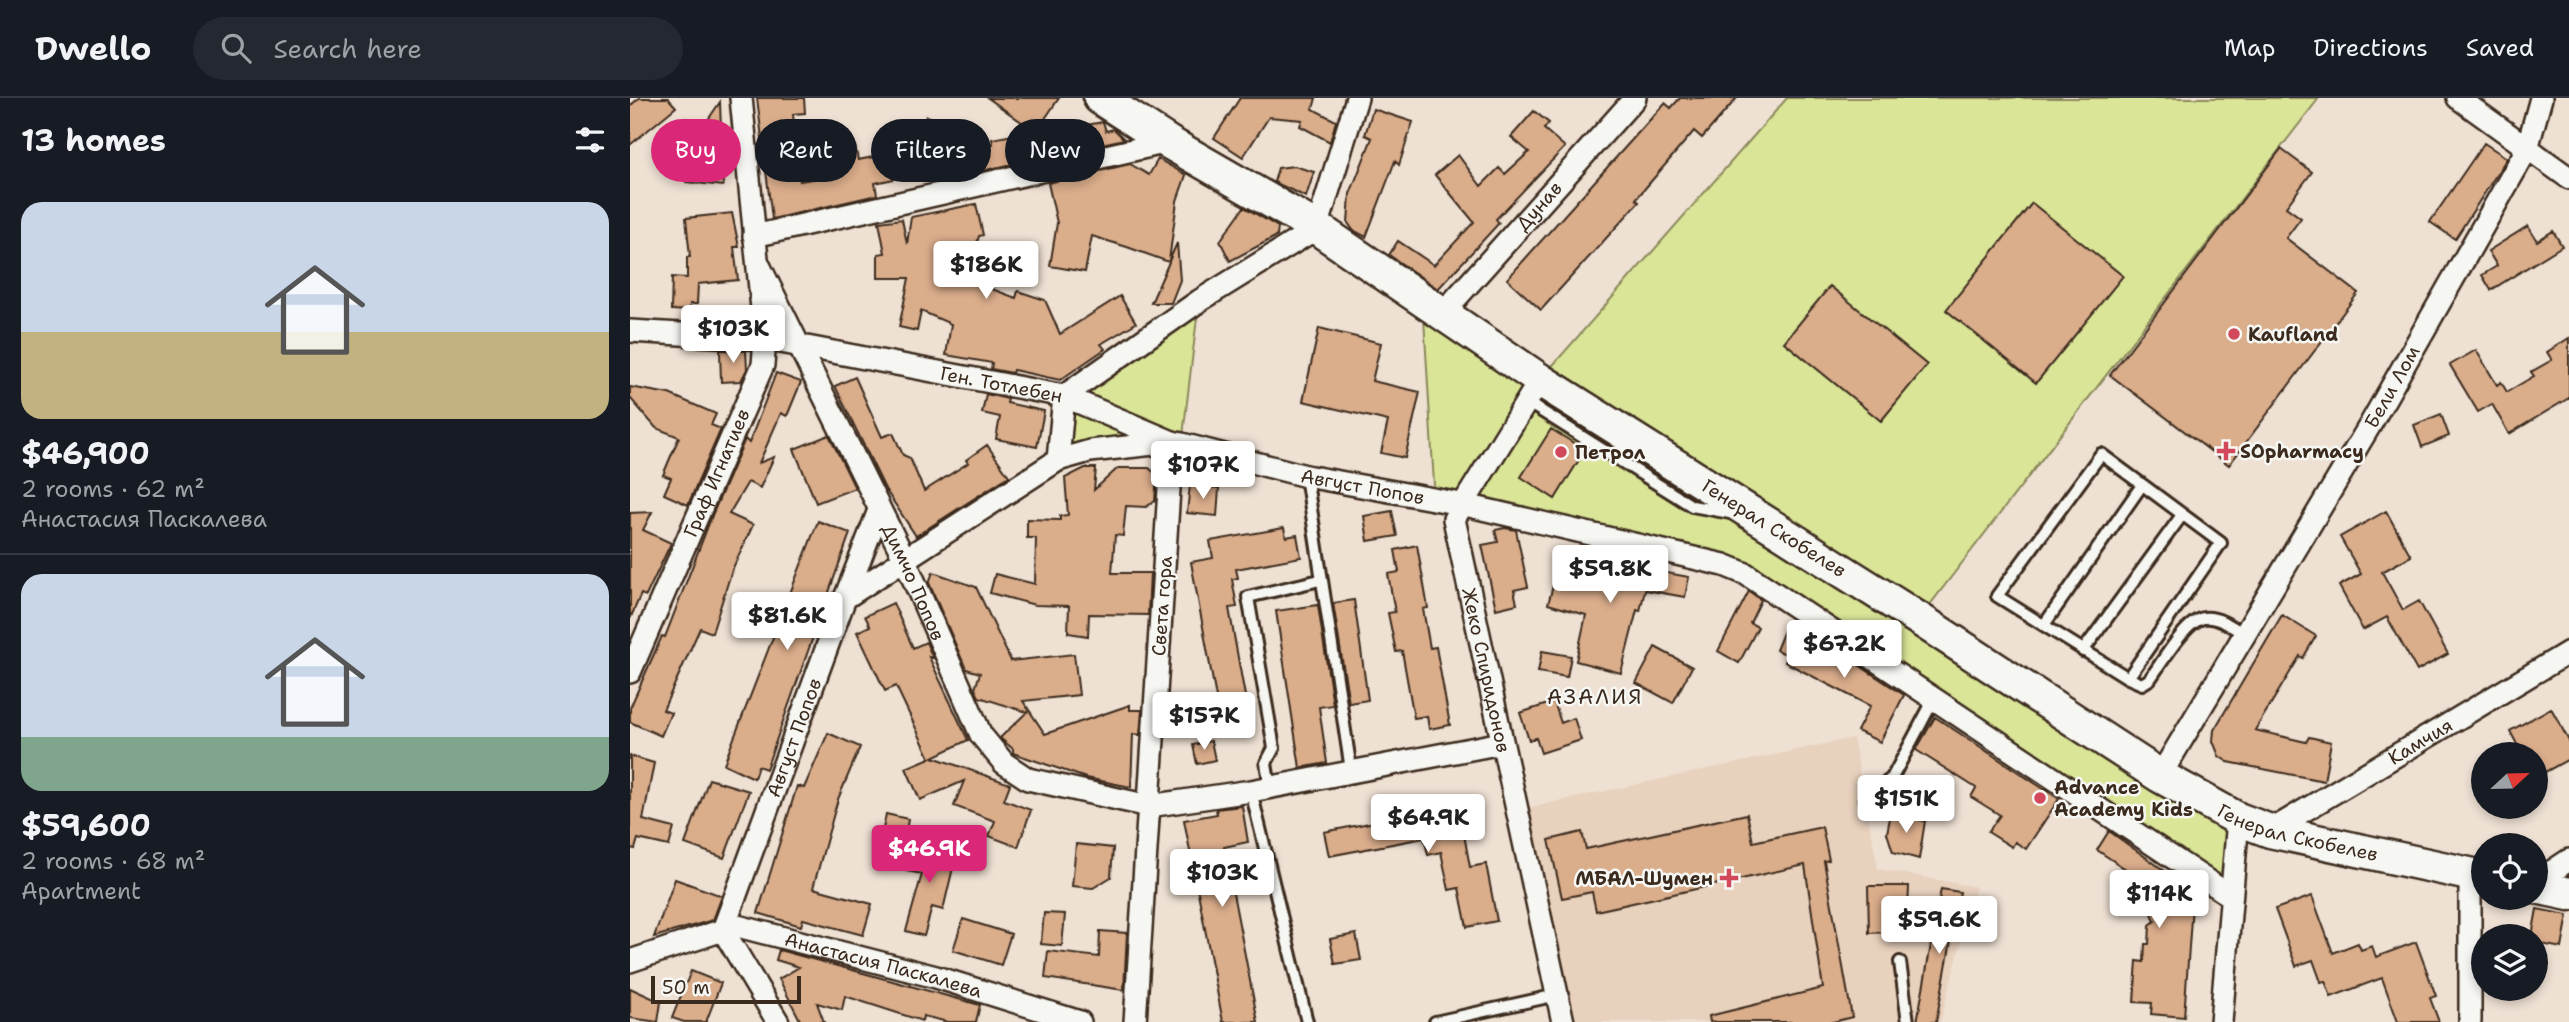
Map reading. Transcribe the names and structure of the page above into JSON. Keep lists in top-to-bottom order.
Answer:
{
  "streets": {
    "street": [
      "Дунав",
      "Ген. Тотлебен",
      "Бели Лом",
      "Граф Игнатиев",
      "Август Попов",
      "Генерал Скобелев",
      "Димчо Попов",
      "Света гора",
      "Жеко Спиридонов",
      "Камчия",
      "Анастасия Паскалева"
    ]
  },
  "crossings": [
    ["Дунав", "Генерал Скобелев"],
    ["Ген. Тотлебен", "Граф Игнатиев"],
    ["Ген. Тотлебен", "Генерал Скобелев"],
    ["Ген. Тотлебен", "Димчо Попов"],
    ["Бели Лом", "Генерал Скобелев"],
    ["Граф Игнатиев", "Димчо Попов"],
    ["Август Попов", "Димчо Попов"],
    ["Август Попов", "Света гора"],
    ["Август Попов", "Жеко Спиридонов"],
    ["Август Попов", "Анастасия Паскалева"],
    ["Генерал Скобелев", "Жеко Спиридонов"],
    ["Генерал Скобелев", "Камчия"],
    ["Димчо Попов", "Света гора"]
  ],
  "districts": ["АЗАЛИЯ"],
  "places": {
    "other": ["Kaufland", "Петрол", "Advance Academy Kids"],
    "health": ["SOpharmacy", "МБАЛ-Шумен"]
  },
  "scale_bar": "50 m",
  "north": "right",
  "page": {
    "header": "Dwello",
    "search": "Search here",
    "nav": ["Map", "Directions", "Saved"],
    "heading": "13 homes",
    "chip": [
      "Buy",
      "Rent",
      "Filters",
      "New"
    ],
    "list": [
      {
        "name": "$46,900",
        "note": "2 rooms · 62 m² · Анастасия Паскалева"
      },
      {
        "name": "$59,600",
        "note": "2 rooms · 68 m² · Apartment"
      }
    ],
    "price": [
      "$186K",
      "$103K",
      "$107K",
      "$59.8K",
      "$81.6K",
      "$67.2K",
      "$157K",
      "$151K",
      "$64.9K",
      "$46.9K",
      "$103K",
      "$114K",
      "$59.6K"
    ],
    "scale": "50 m"
  }
}
